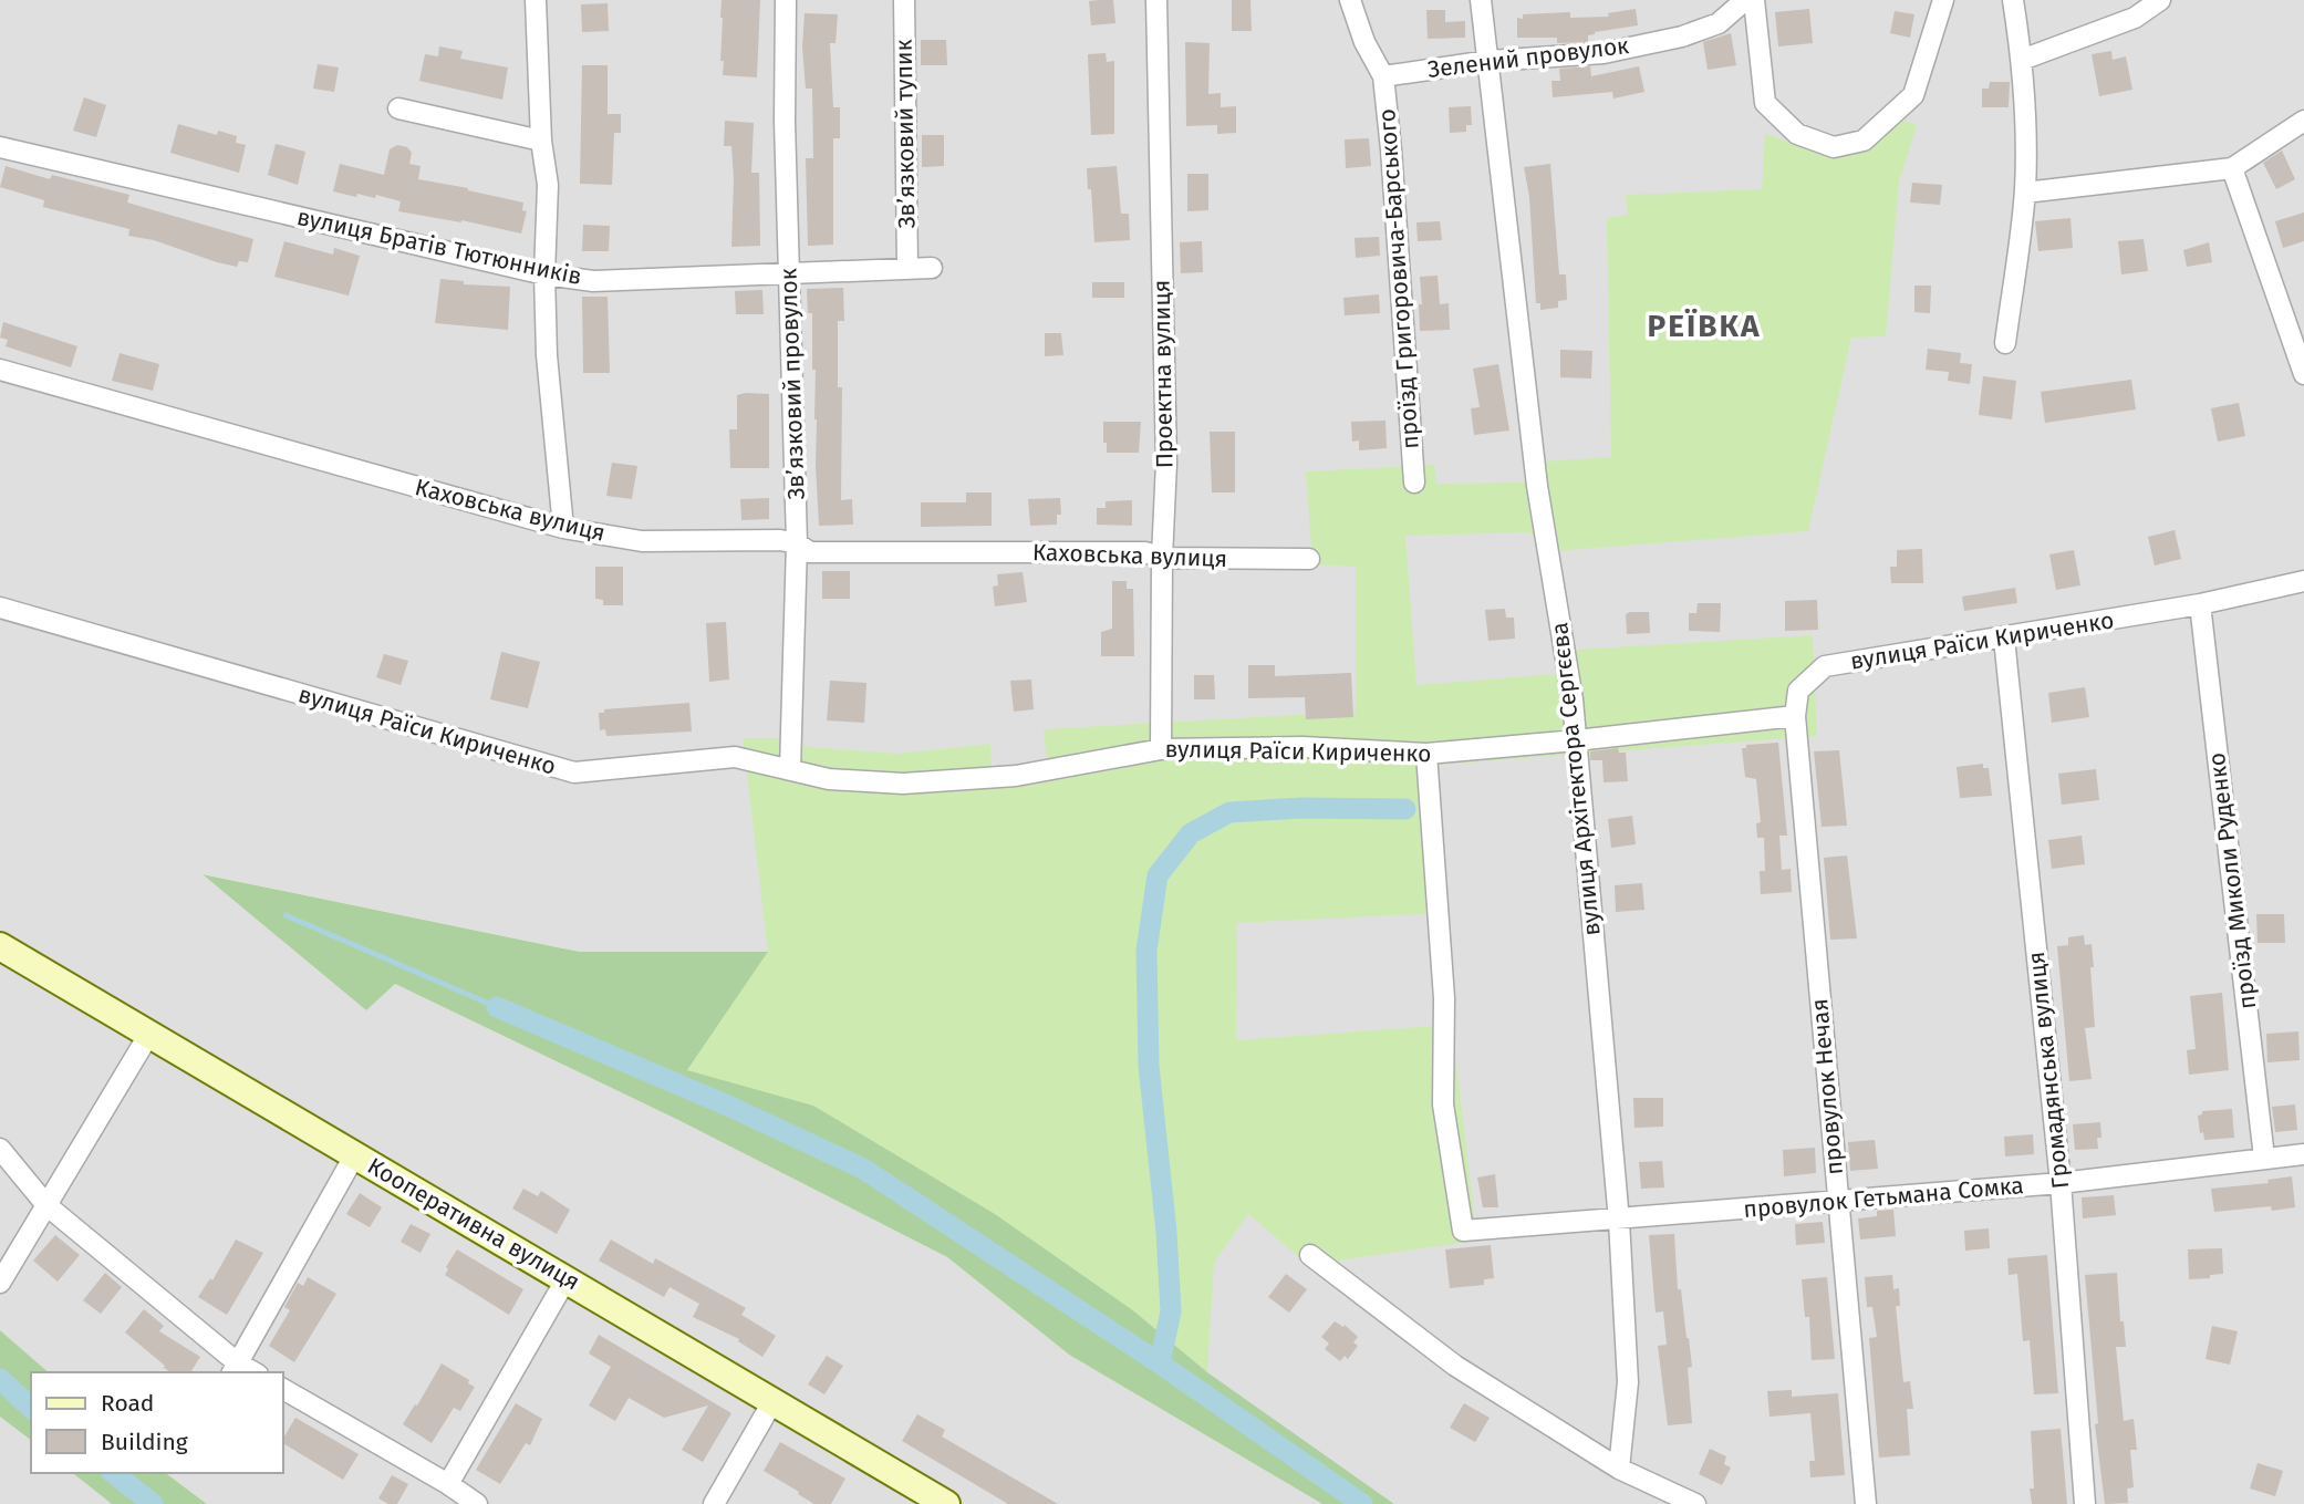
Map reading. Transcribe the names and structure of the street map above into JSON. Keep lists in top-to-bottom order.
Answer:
{
  "streets": {
    "street": [
      "Зелений провулок",
      "Звʼязковий тупик",
      "вулиця Братів Тютюнників",
      "проїзд Григоровича-Барського",
      "Проектна вулиця",
      "Звʼязковий провулок",
      "Каховська вулиця",
      "вулиця Раїси Кириченко",
      "вулиця Архітектора Сергєєва",
      "проїзд Миколи Руденко",
      "Громадянська вулиця",
      "провулок Нечая",
      "провулок Гетьмана Сомка",
      "Кооперативна вулиця"
    ]
  },
  "crossings": [
    ["Зелений провулок", "проїзд Григоровича-Барського"],
    ["Зелений провулок", "вулиця Архітектора Сергєєва"],
    ["Звʼязковий тупик", "вулиця Братів Тютюнників"],
    ["вулиця Братів Тютюнників", "Звʼязковий провулок"],
    ["Проектна вулиця", "Каховська вулиця"],
    ["Проектна вулиця", "вулиця Раїси Кириченко"],
    ["Звʼязковий провулок", "Каховська вулиця"],
    ["Звʼязковий провулок", "вулиця Раїси Кириченко"],
    ["вулиця Раїси Кириченко", "вулиця Архітектора Сергєєва"],
    ["вулиця Раїси Кириченко", "проїзд Миколи Руденко"],
    ["вулиця Раїси Кириченко", "Громадянська вулиця"],
    ["вулиця Раїси Кириченко", "провулок Нечая"],
    ["вулиця Раїси Кириченко", "провулок Гетьмана Сомка"],
    ["вулиця Архітектора Сергєєва", "провулок Гетьмана Сомка"],
    ["проїзд Миколи Руденко", "провулок Гетьмана Сомка"],
    ["Громадянська вулиця", "провулок Гетьмана Сомка"],
    ["провулок Нечая", "провулок Гетьмана Сомка"]
  ],
  "districts": ["РЕЇВКА"],
  "legend": ["Road", "Building"]
}
